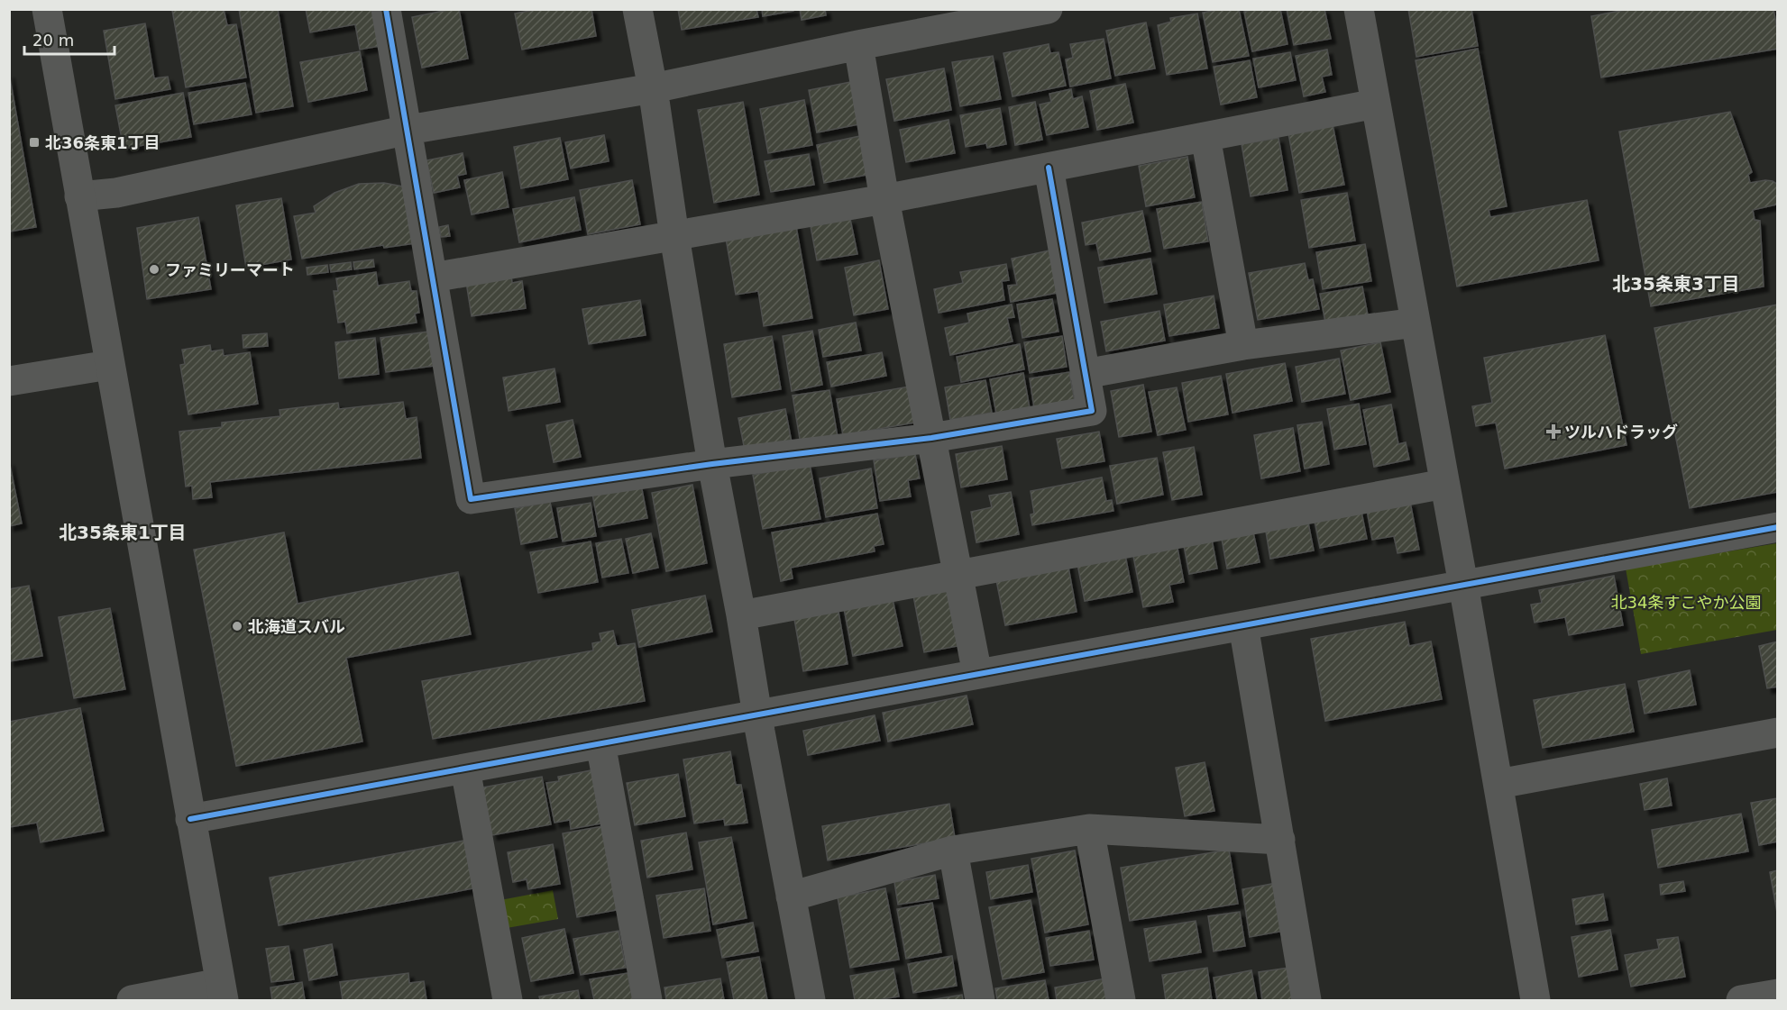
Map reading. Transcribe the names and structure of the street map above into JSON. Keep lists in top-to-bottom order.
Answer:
{
  "districts": ["北35条東3丁目", "北35条東1丁目"],
  "parks": ["北34条すこやか公園"],
  "places": {
    "transit": ["北36条東1丁目"],
    "other": ["ファミリーマート", "北海道スバル"],
    "health": ["ツルハドラッグ"]
  },
  "scale_bar": "20 m"
}
